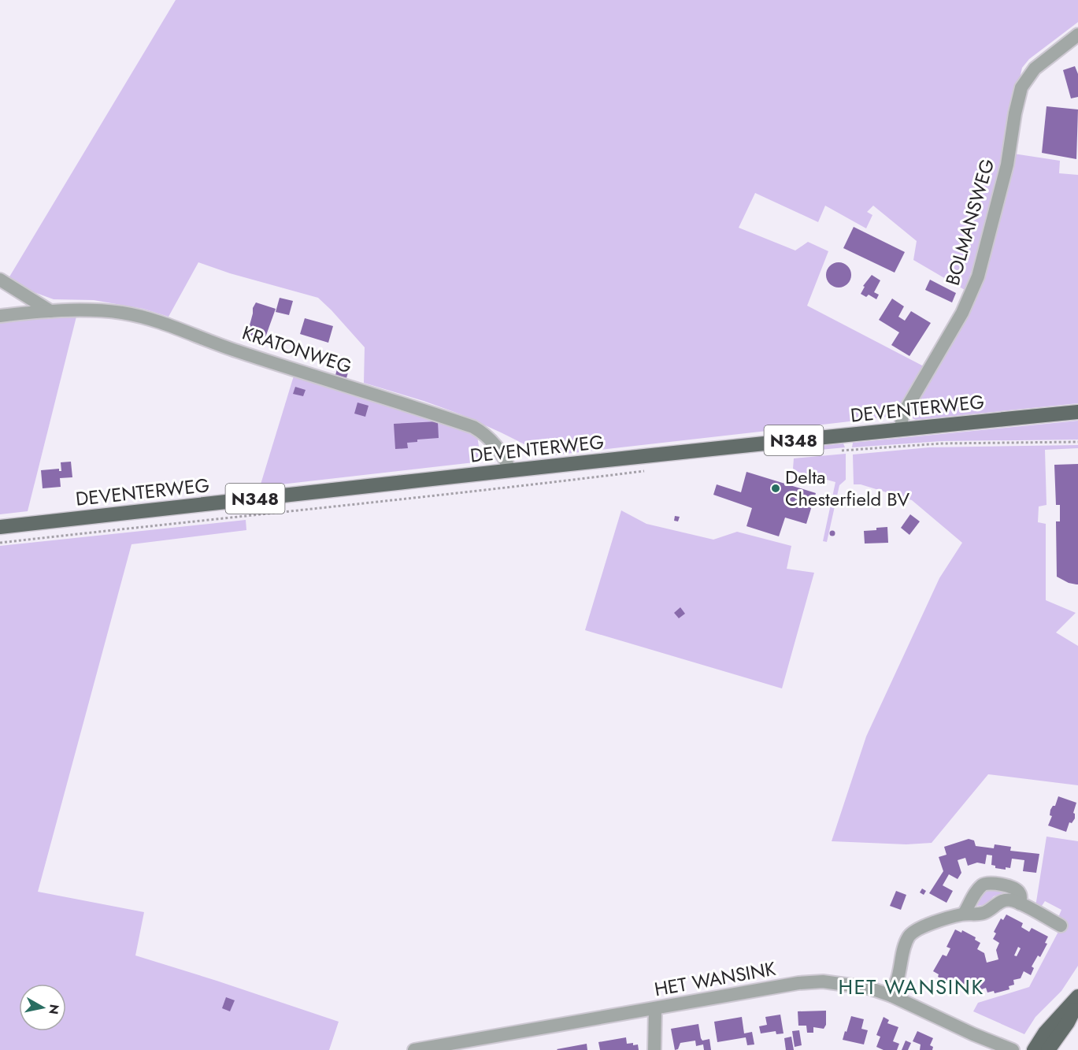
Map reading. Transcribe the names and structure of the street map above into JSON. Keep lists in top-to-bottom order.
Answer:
{
  "streets": {
    "main road": ["DEVENTERWEG", "N348"],
    "street": ["BOLMANSWEG", "KRATONWEG", "HET WANSINK"]
  },
  "crossings": [
    ["BOLMANSWEG", "DEVENTERWEG"],
    ["KRATONWEG", "DEVENTERWEG"]
  ],
  "districts": ["HET WANSINK"],
  "places": ["Delta Chesterfield BV"],
  "north": "right"
}
